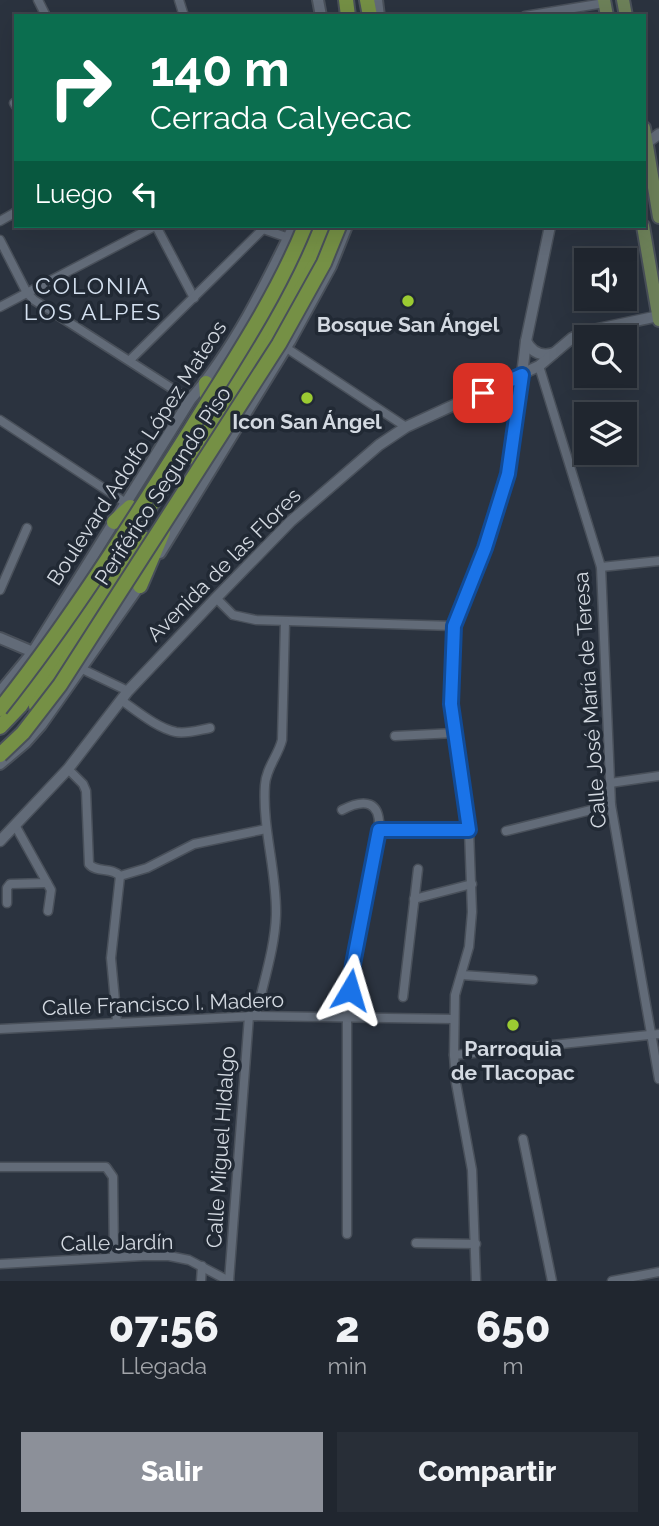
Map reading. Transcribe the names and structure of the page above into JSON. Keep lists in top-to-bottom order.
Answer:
{
  "streets": {
    "highway": ["Periférico Segundo Piso"],
    "main road": ["Boulevard Adolfo López Mateos"],
    "street": [
      "Avenida de las Flores",
      "Calle José María de Teresa",
      "Calle Francisco I. Madero",
      "Calle Miguel HIdalgo",
      "Calle Jardín"
    ]
  },
  "crossings": [
    ["Boulevard Adolfo López Mateos", "Periférico Segundo Piso"],
    ["Avenida de las Flores", "Calle José María de Teresa"],
    ["Calle Francisco I. Madero", "Calle Miguel HIdalgo"],
    ["Calle Miguel HIdalgo", "Calle Jardín"]
  ],
  "districts": ["COLONIA LOS ALPES"],
  "places": ["Bosque San Ángel", "Icon San Ángel", "Parroquia de Tlacopac"],
  "page": {
    "turn": ["140 m", "Cerrada Calyecac"],
    "then": "Luego",
    "eta": [
      "07:56",
      "Llegada",
      "2",
      "min",
      "650",
      "m"
    ],
    "buttons": ["Salir", "Compartir"]
  }
}
